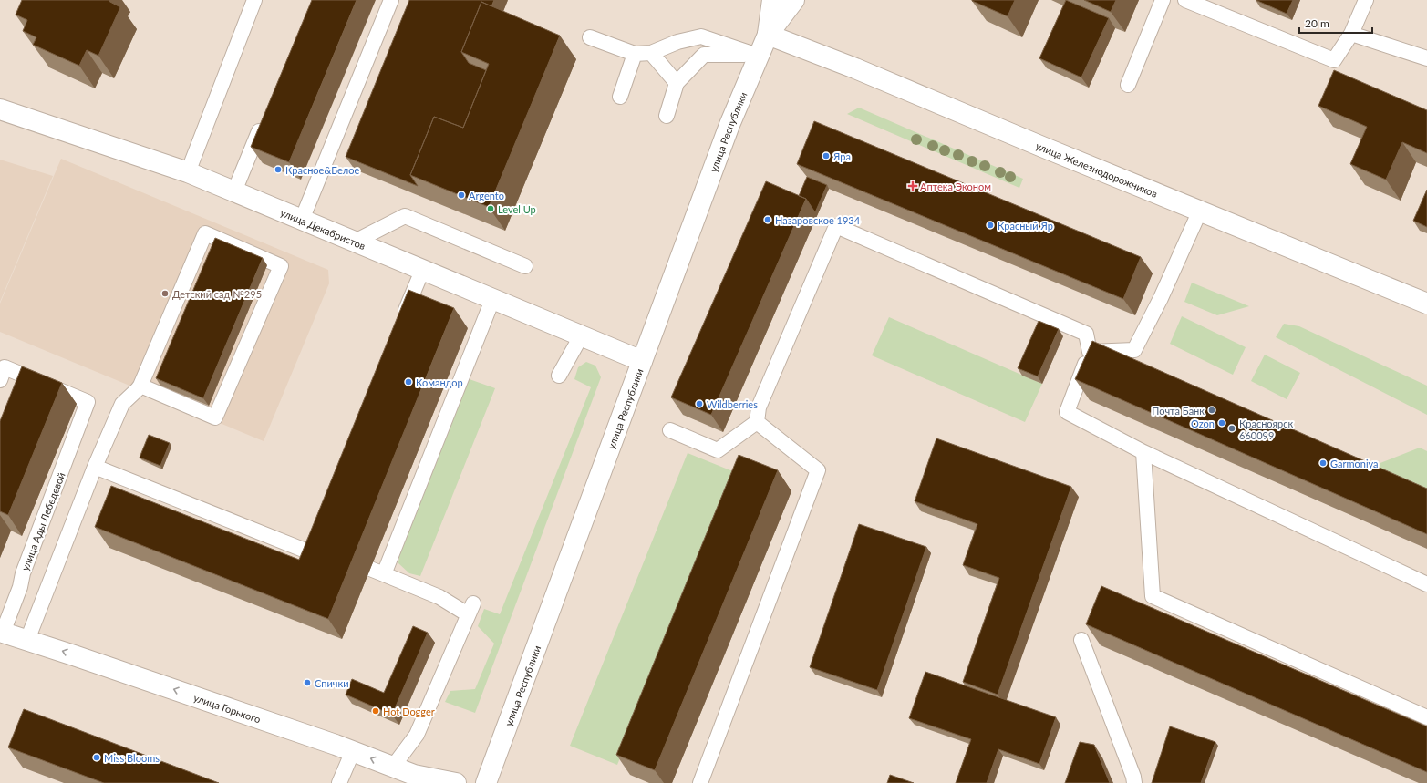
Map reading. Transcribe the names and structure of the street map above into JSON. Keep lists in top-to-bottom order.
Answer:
{
  "streets": {
    "street": [
      "улица Республики",
      "улица Железнодорожников",
      "улица Декабристов",
      "улица Горького"
    ],
    "lane": ["улица Ады Лебедевой"]
  },
  "crossings": [
    ["улица Республики", "улица Железнодорожников"],
    ["улица Республики", "улица Декабристов"],
    ["улица Ады Лебедевой", "улица Горького"]
  ],
  "one_way": ["улица Горького"],
  "places": {
    "other": [
      "Яра",
      "Красное&Белое",
      "Argento",
      "Level Up",
      "Назаровское 1934",
      "Красный Яр",
      "Детский сад №295",
      "Командор",
      "Wildberries",
      "Почта Банк",
      "Ozon",
      "Красноярск 660099",
      "Garmoniya",
      "Спички",
      "Hot Dogger",
      "Miss Blooms"
    ],
    "health": ["Аптека Эконом"]
  },
  "scale_bar": "20 m"
}
